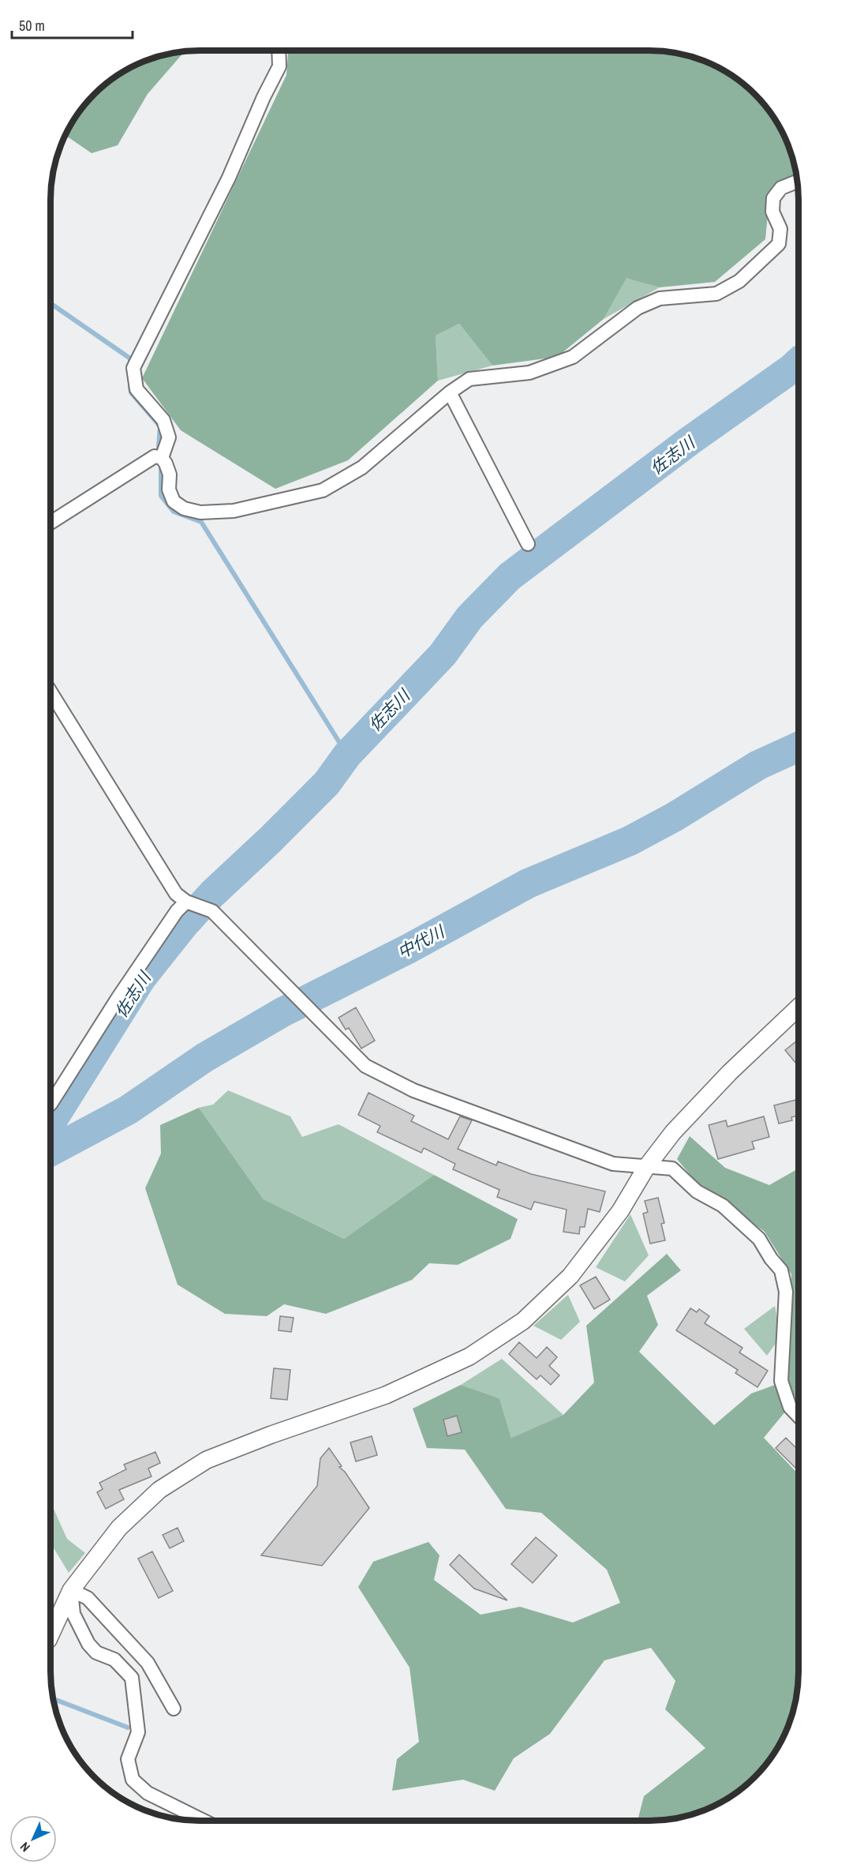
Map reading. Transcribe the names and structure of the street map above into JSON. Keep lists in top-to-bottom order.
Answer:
{
  "water": ["佐志川", "中代川"],
  "scale_bar": "50 m",
  "north": "bottom left"
}
